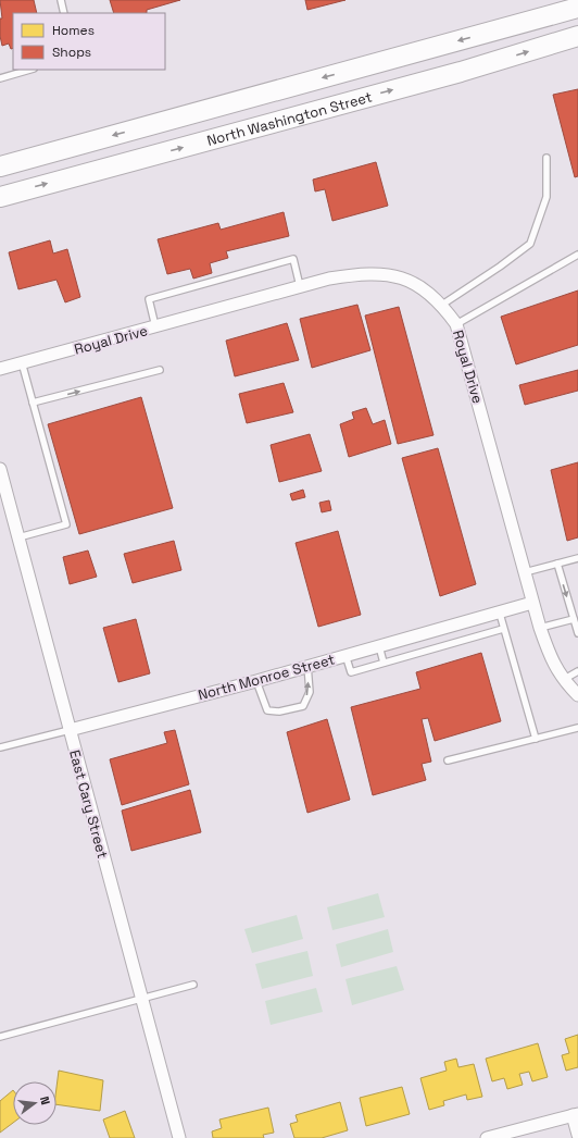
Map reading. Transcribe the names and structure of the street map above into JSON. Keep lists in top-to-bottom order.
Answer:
{
  "streets": {
    "main road": ["North Washington Street"],
    "street": ["Royal Drive", "North Monroe Street", "East Cary Street"]
  },
  "crossings": [
    ["Royal Drive", "North Monroe Street"],
    ["North Monroe Street", "East Cary Street"]
  ],
  "legend": ["Homes", "Shops"],
  "north": "right"
}
